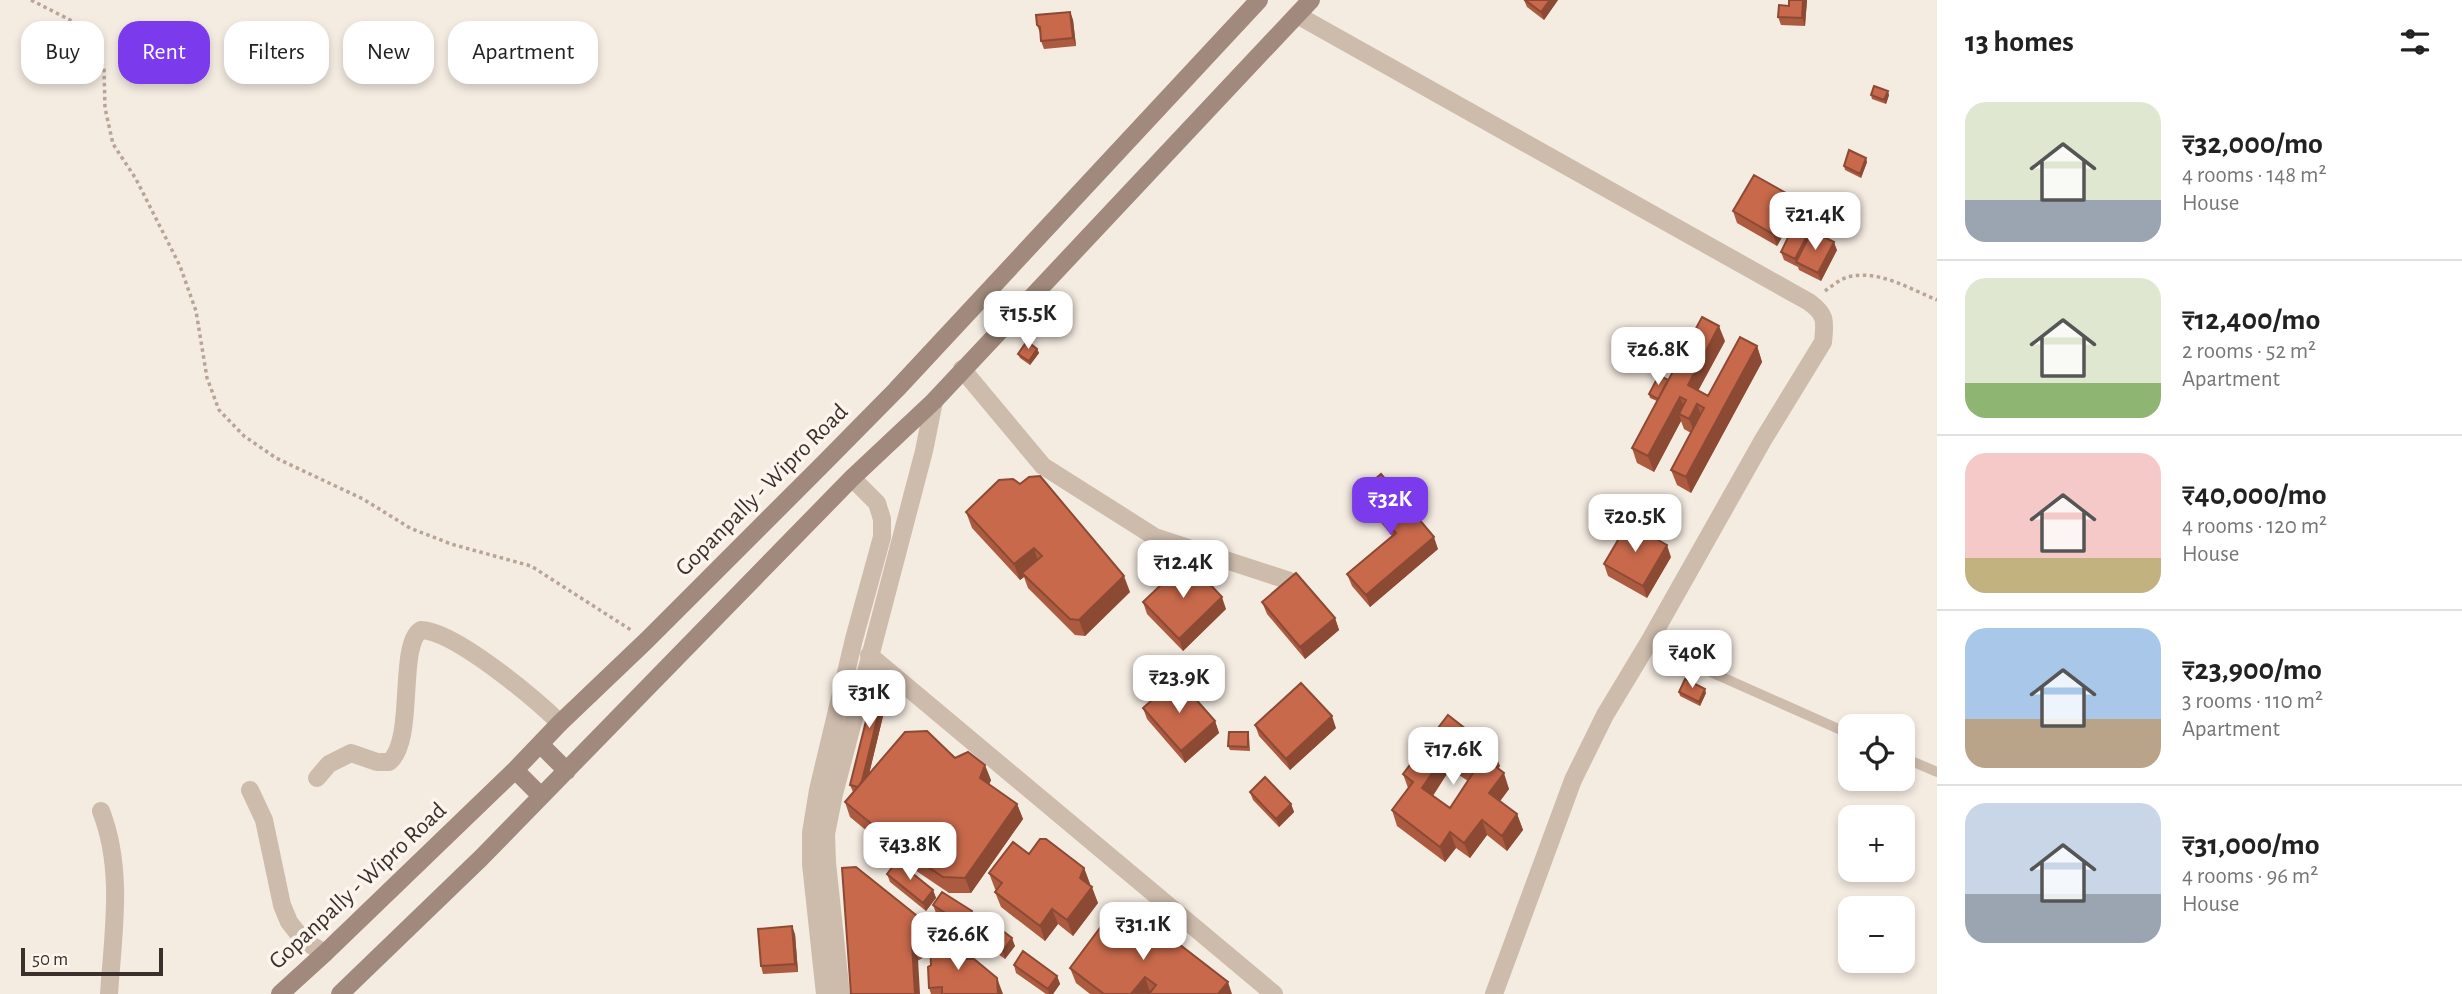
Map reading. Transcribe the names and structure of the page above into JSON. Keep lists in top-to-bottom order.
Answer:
{
  "streets": {
    "main road": ["Gopanpally - Wipro Road"]
  },
  "scale_bar": "50 m",
  "page": {
    "heading": "13 homes",
    "chip": [
      "Buy",
      "Rent",
      "Filters",
      "New",
      "Apartment"
    ],
    "list": [
      {
        "name": "₹32,000/mo",
        "note": "4 rooms · 148 m² · House"
      },
      {
        "name": "₹12,400/mo",
        "note": "2 rooms · 52 m² · Apartment"
      },
      {
        "name": "₹40,000/mo",
        "note": "4 rooms · 120 m² · House"
      },
      {
        "name": "₹23,900/mo",
        "note": "3 rooms · 110 m² · Apartment"
      },
      {
        "name": "₹31,000/mo",
        "note": "4 rooms · 96 m² · House"
      }
    ],
    "price": [
      "₹21.4K",
      "₹15.5K",
      "₹26.8K",
      "₹32K",
      "₹20.5K",
      "₹12.4K",
      "₹40K",
      "₹23.9K",
      "₹31K",
      "₹17.6K",
      "₹43.8K",
      "₹31.1K",
      "₹26.6K"
    ],
    "map_buttons": ["+", "−"],
    "scale": "50 m"
  }
}
